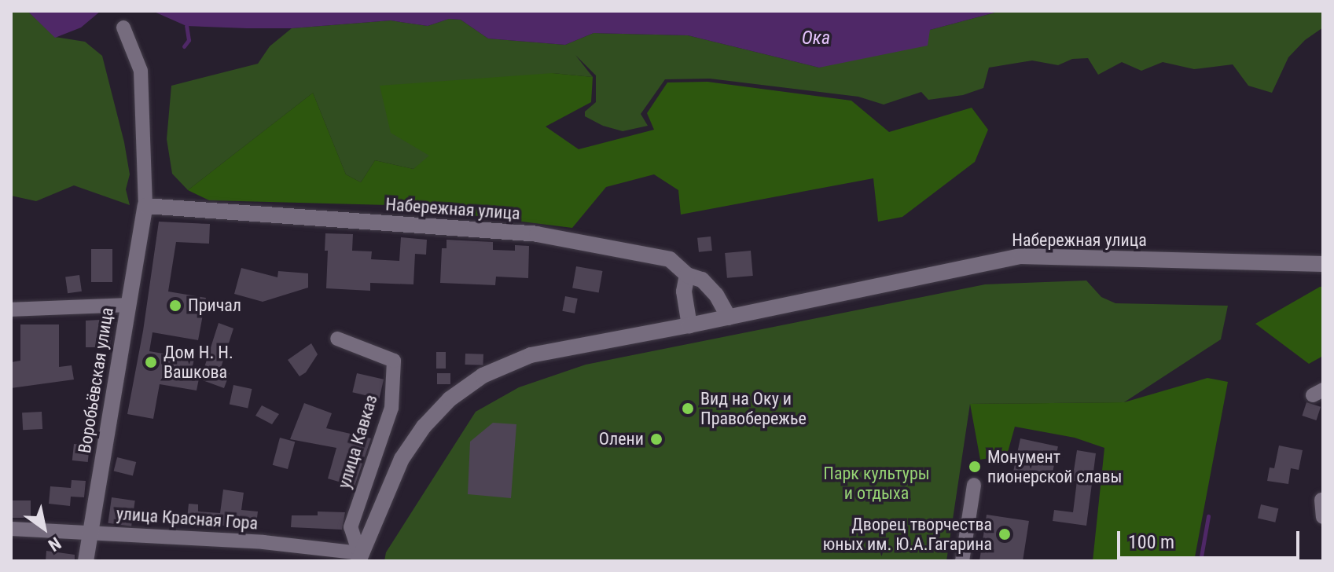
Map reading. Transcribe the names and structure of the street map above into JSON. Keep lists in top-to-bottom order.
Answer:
{
  "streets": {
    "main road": ["Набережная улица", "Воробьёвская улица"],
    "street": ["улица Кавказ", "улица Красная Гора"]
  },
  "crossings": [
    ["Набережная улица", "Воробьёвская улица"],
    ["Набережная улица", "улица Кавказ"],
    ["Набережная улица", "улица Красная Гора"],
    ["Воробьёвская улица", "улица Красная Гора"],
    ["улица Кавказ", "улица Красная Гора"]
  ],
  "water": ["Ока"],
  "parks": ["Парк культуры и отдыха"],
  "places": [
    "Причал",
    "Дом Н. Н. Вашкова",
    "Вид на Оку и Правобережье",
    "Олени",
    "Монумент пионерской славы",
    "Дворец творчества юных им. Ю.А.Гагарина"
  ],
  "scale_bar": "100 m",
  "north": "bottom right"
}
